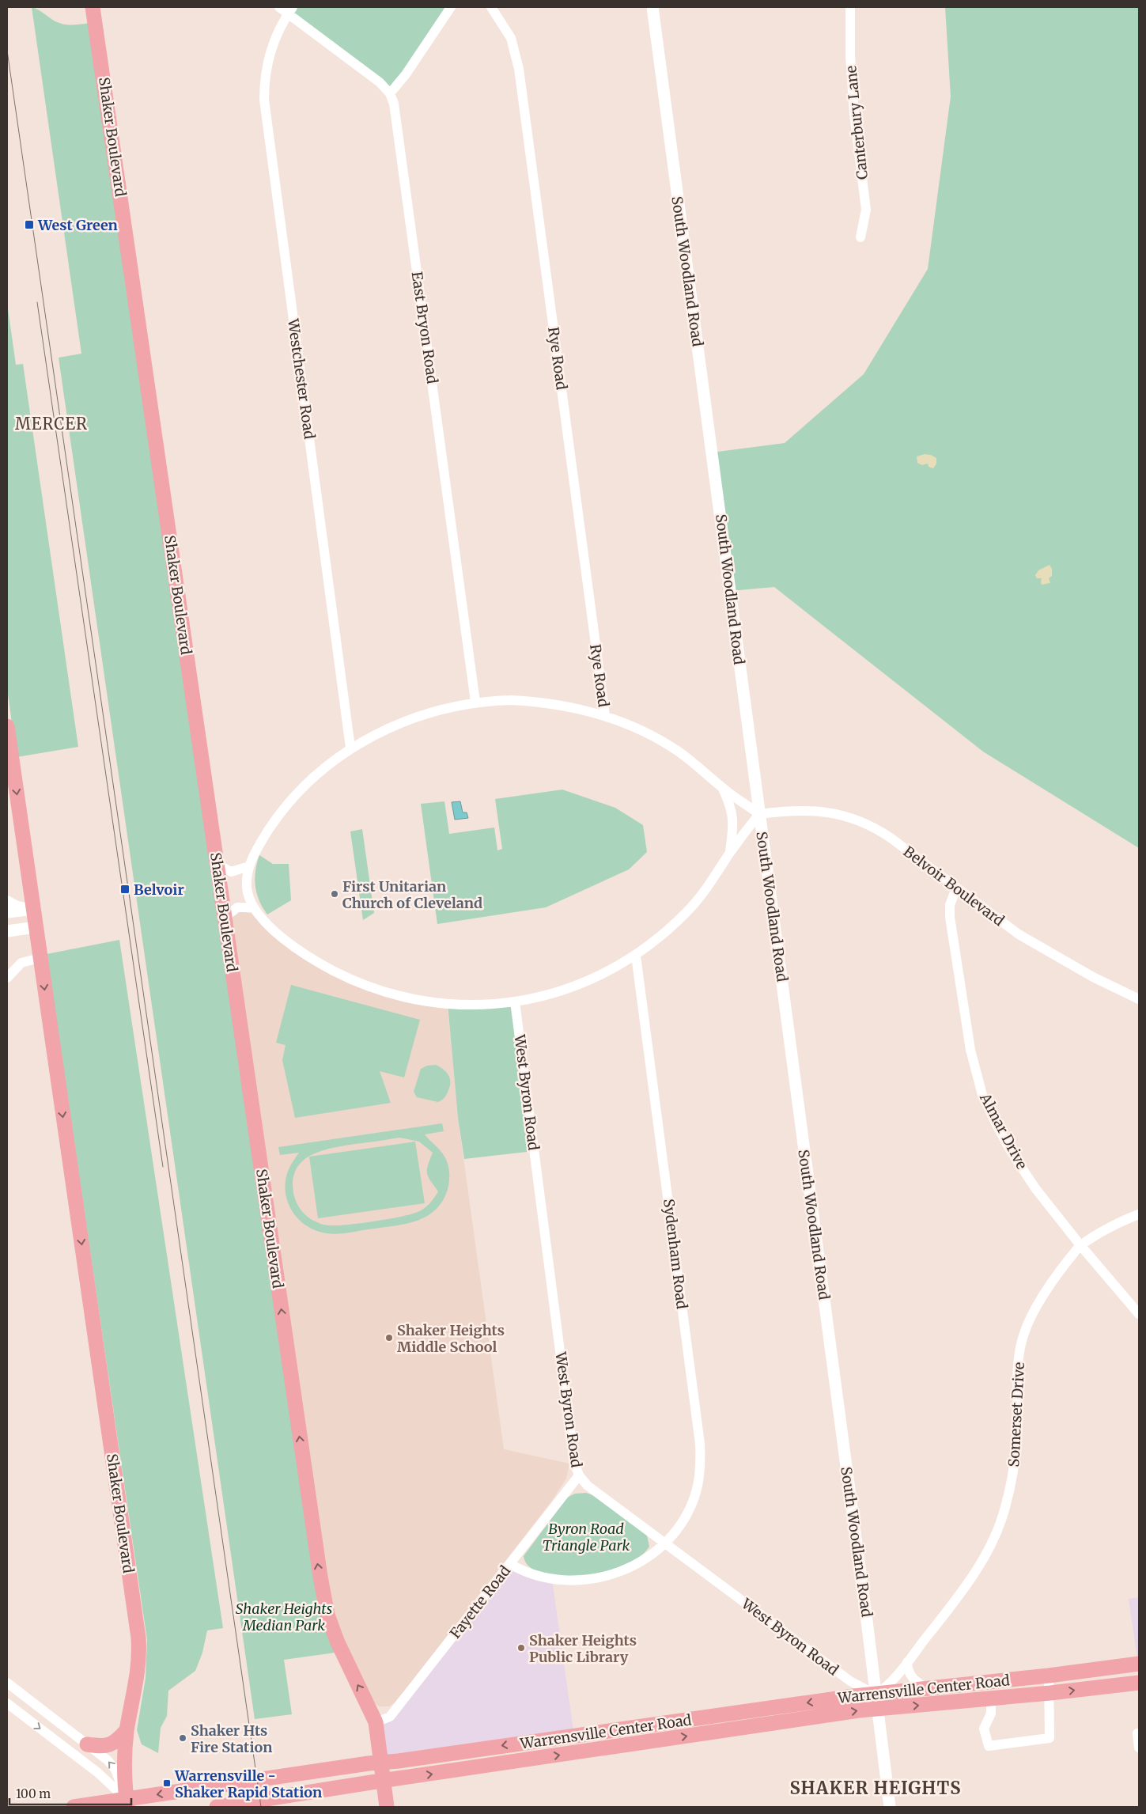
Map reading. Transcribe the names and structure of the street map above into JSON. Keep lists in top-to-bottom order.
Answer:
{
  "streets": {
    "main road": ["Shaker Boulevard", "Warrensville Center Road"],
    "street": [
      "Canterbury Lane",
      "South Woodland Road",
      "East Bryon Road",
      "Rye Road",
      "Westchester Road",
      "Belvoir Boulevard",
      "West Byron Road",
      "Almar Drive",
      "Sydenham Road",
      "Somerset Drive",
      "Fayette Road"
    ]
  },
  "crossings": [
    ["Shaker Boulevard", "Fayette Road"],
    ["Shaker Boulevard", "Warrensville Center Road"],
    ["South Woodland Road", "Belvoir Boulevard"],
    ["South Woodland Road", "West Byron Road"],
    ["South Woodland Road", "Somerset Drive"],
    ["South Woodland Road", "Warrensville Center Road"],
    ["East Bryon Road", "Westchester Road"],
    ["Belvoir Boulevard", "Almar Drive"],
    ["West Byron Road", "Sydenham Road"],
    ["West Byron Road", "Somerset Drive"],
    ["West Byron Road", "Fayette Road"],
    ["West Byron Road", "Warrensville Center Road"],
    ["Almar Drive", "Somerset Drive"],
    ["Sydenham Road", "Fayette Road"],
    ["Somerset Drive", "Warrensville Center Road"]
  ],
  "districts": ["MERCER", "SHAKER HEIGHTS"],
  "parks": ["Byron Road Triangle Park", "Shaker Heights Median Park"],
  "places": {
    "transit": ["West Green", "Belvoir", "Warrensville - Shaker Rapid Station"],
    "other": [
      "First Unitarian Church of Cleveland",
      "Shaker Heights Middle School",
      "Shaker Heights Public Library",
      "Shaker Hts Fire Station"
    ]
  },
  "scale_bar": "100 m"
}
